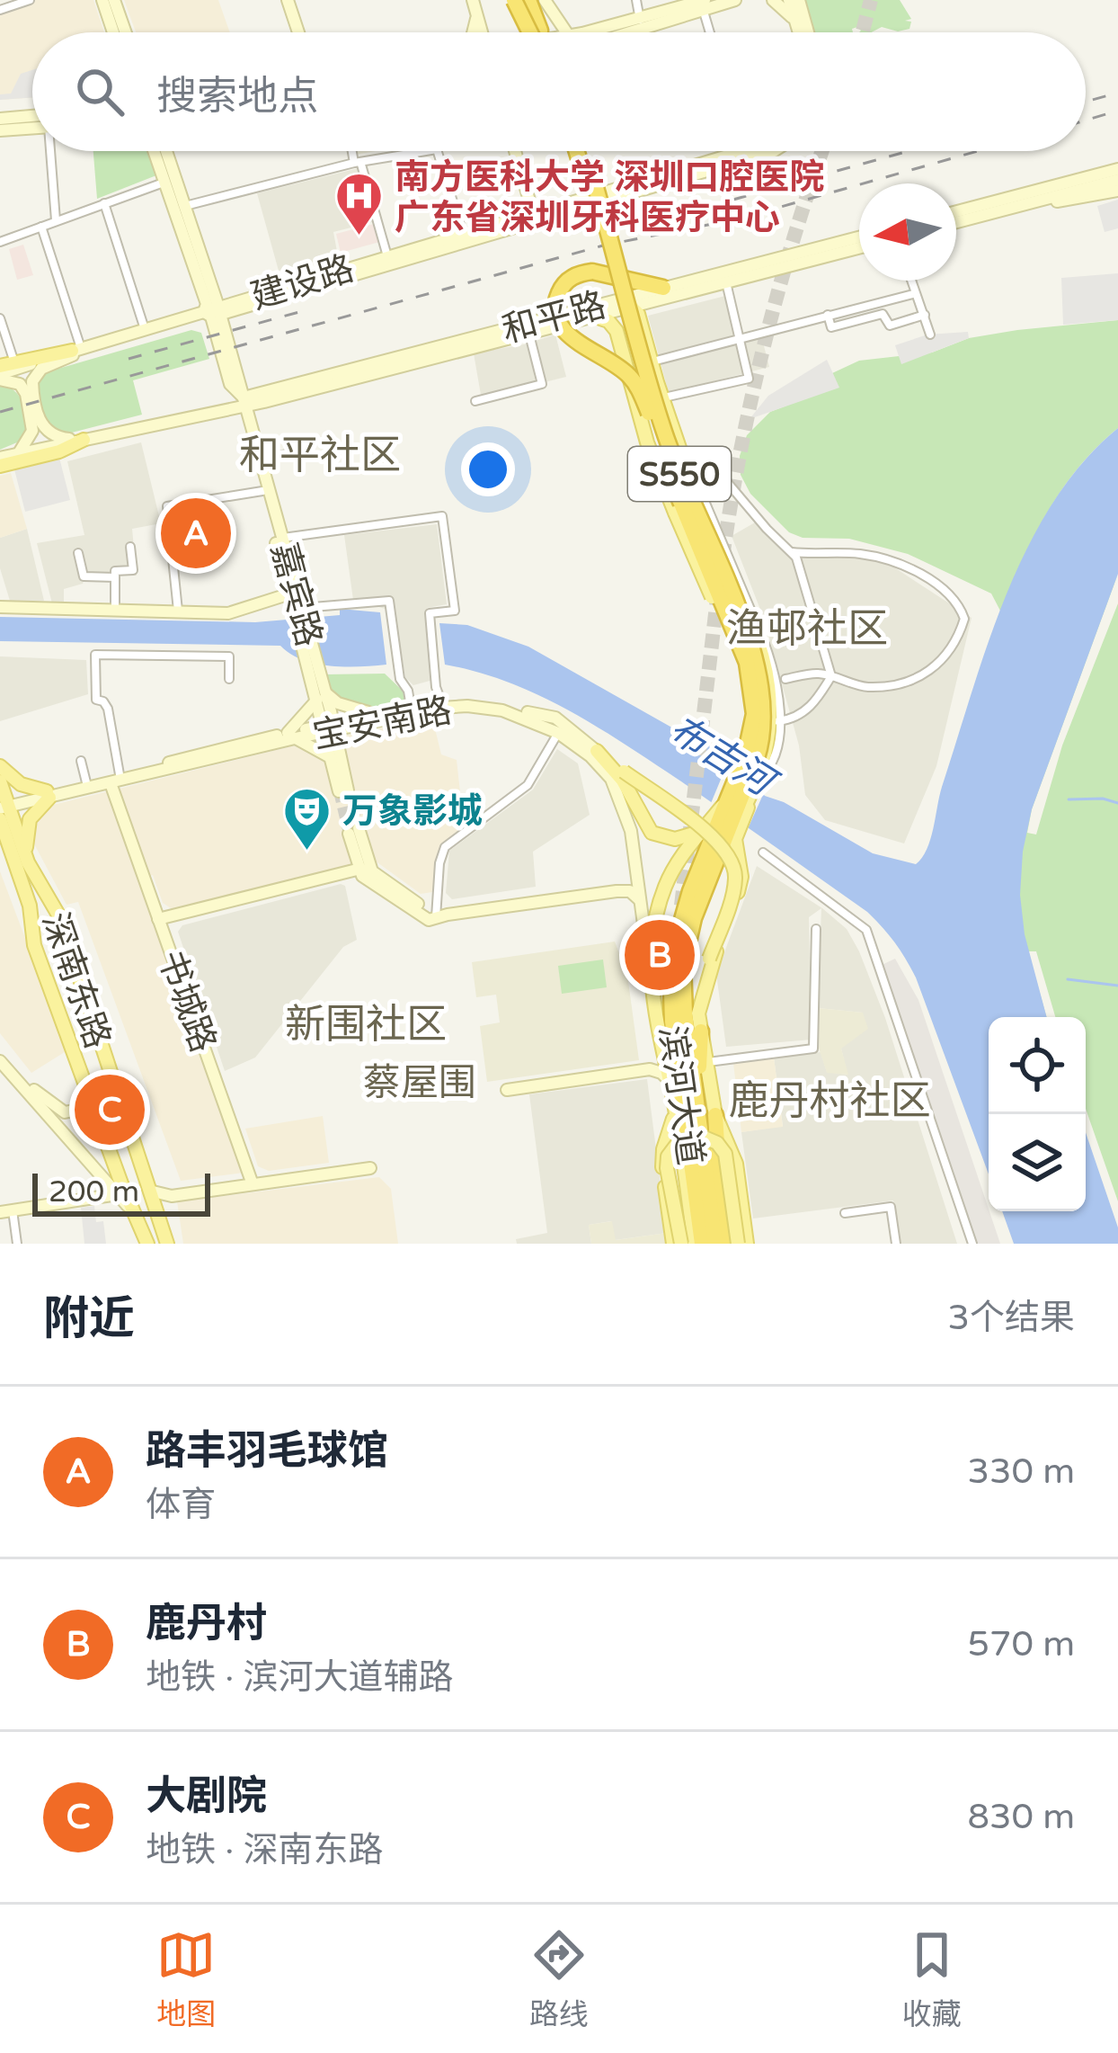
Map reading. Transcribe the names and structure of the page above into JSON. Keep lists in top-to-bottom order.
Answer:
{
  "streets": {
    "highway": ["S550", "滨河大道"],
    "main road": [
      "建设路",
      "和平路",
      "嘉宾路",
      "宝安南路",
      "深南东路",
      "书城路"
    ]
  },
  "crossings": [
    ["建设路", "和平路"],
    ["建设路", "嘉宾路"],
    ["和平路", "嘉宾路"],
    ["S550", "滨河大道"],
    ["嘉宾路", "宝安南路"],
    ["宝安南路", "深南东路"],
    ["宝安南路", "书城路"]
  ],
  "districts": [
    "和平社区",
    "渔邨社区",
    "新围社区",
    "蔡屋围",
    "鹿丹村社区"
  ],
  "water": ["布吉河"],
  "places": {
    "hospital": ["南方医科大学 深圳口腔医院 广东省深圳牙科医疗中心"],
    "theatre": ["万象影城"]
  },
  "scale_bar": "200 m",
  "north": "left",
  "page": {
    "search": "搜索地点",
    "pins": ["A", "B", "C"],
    "scale": "200 m",
    "heading": ["附近", "3个结果"],
    "list": [
      {
        "mark": "A",
        "name": "路丰羽毛球馆",
        "note": "体育",
        "value": "330 m"
      },
      {
        "mark": "B",
        "name": "鹿丹村",
        "note": "地铁 · 滨河大道辅路",
        "value": "570 m"
      },
      {
        "mark": "C",
        "name": "大剧院",
        "note": "地铁 · 深南东路",
        "value": "830 m"
      }
    ],
    "nav": ["地图", "路线", "收藏"]
  }
}
